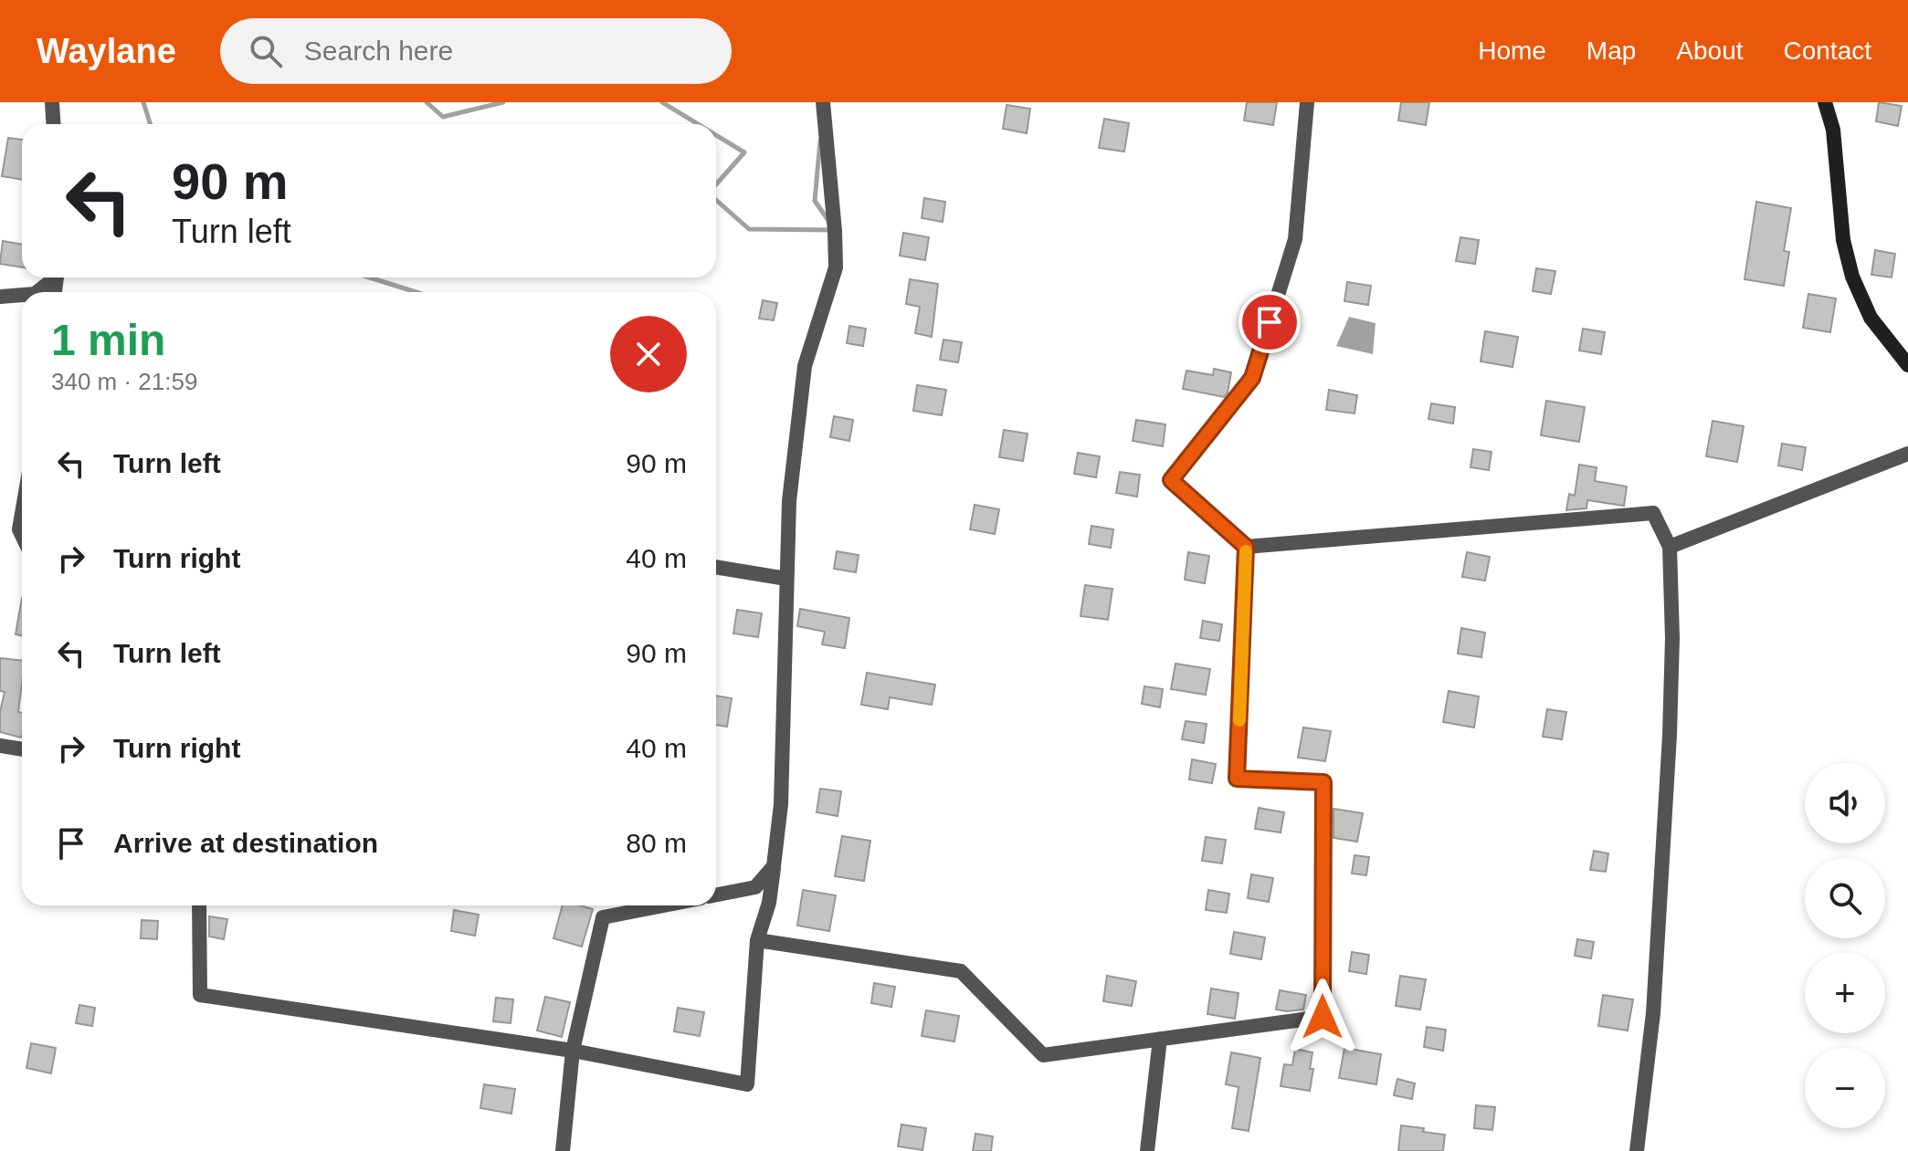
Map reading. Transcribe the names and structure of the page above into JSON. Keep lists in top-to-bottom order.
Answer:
{
  "page": {
    "header": "Waylane",
    "search": "Search here",
    "nav": [
      "Home",
      "Map",
      "About",
      "Contact"
    ],
    "turn": ["90 m", "Turn left"],
    "heading": ["1 min", "340 m · 21:59"],
    "list": [
      {
        "name": "Turn left",
        "value": "90 m"
      },
      {
        "name": "Turn right",
        "value": "40 m"
      },
      {
        "name": "Turn left",
        "value": "90 m"
      },
      {
        "name": "Turn right",
        "value": "40 m"
      },
      {
        "name": "Arrive at destination",
        "value": "80 m"
      }
    ],
    "map_buttons": ["+", "−"]
  }
}
